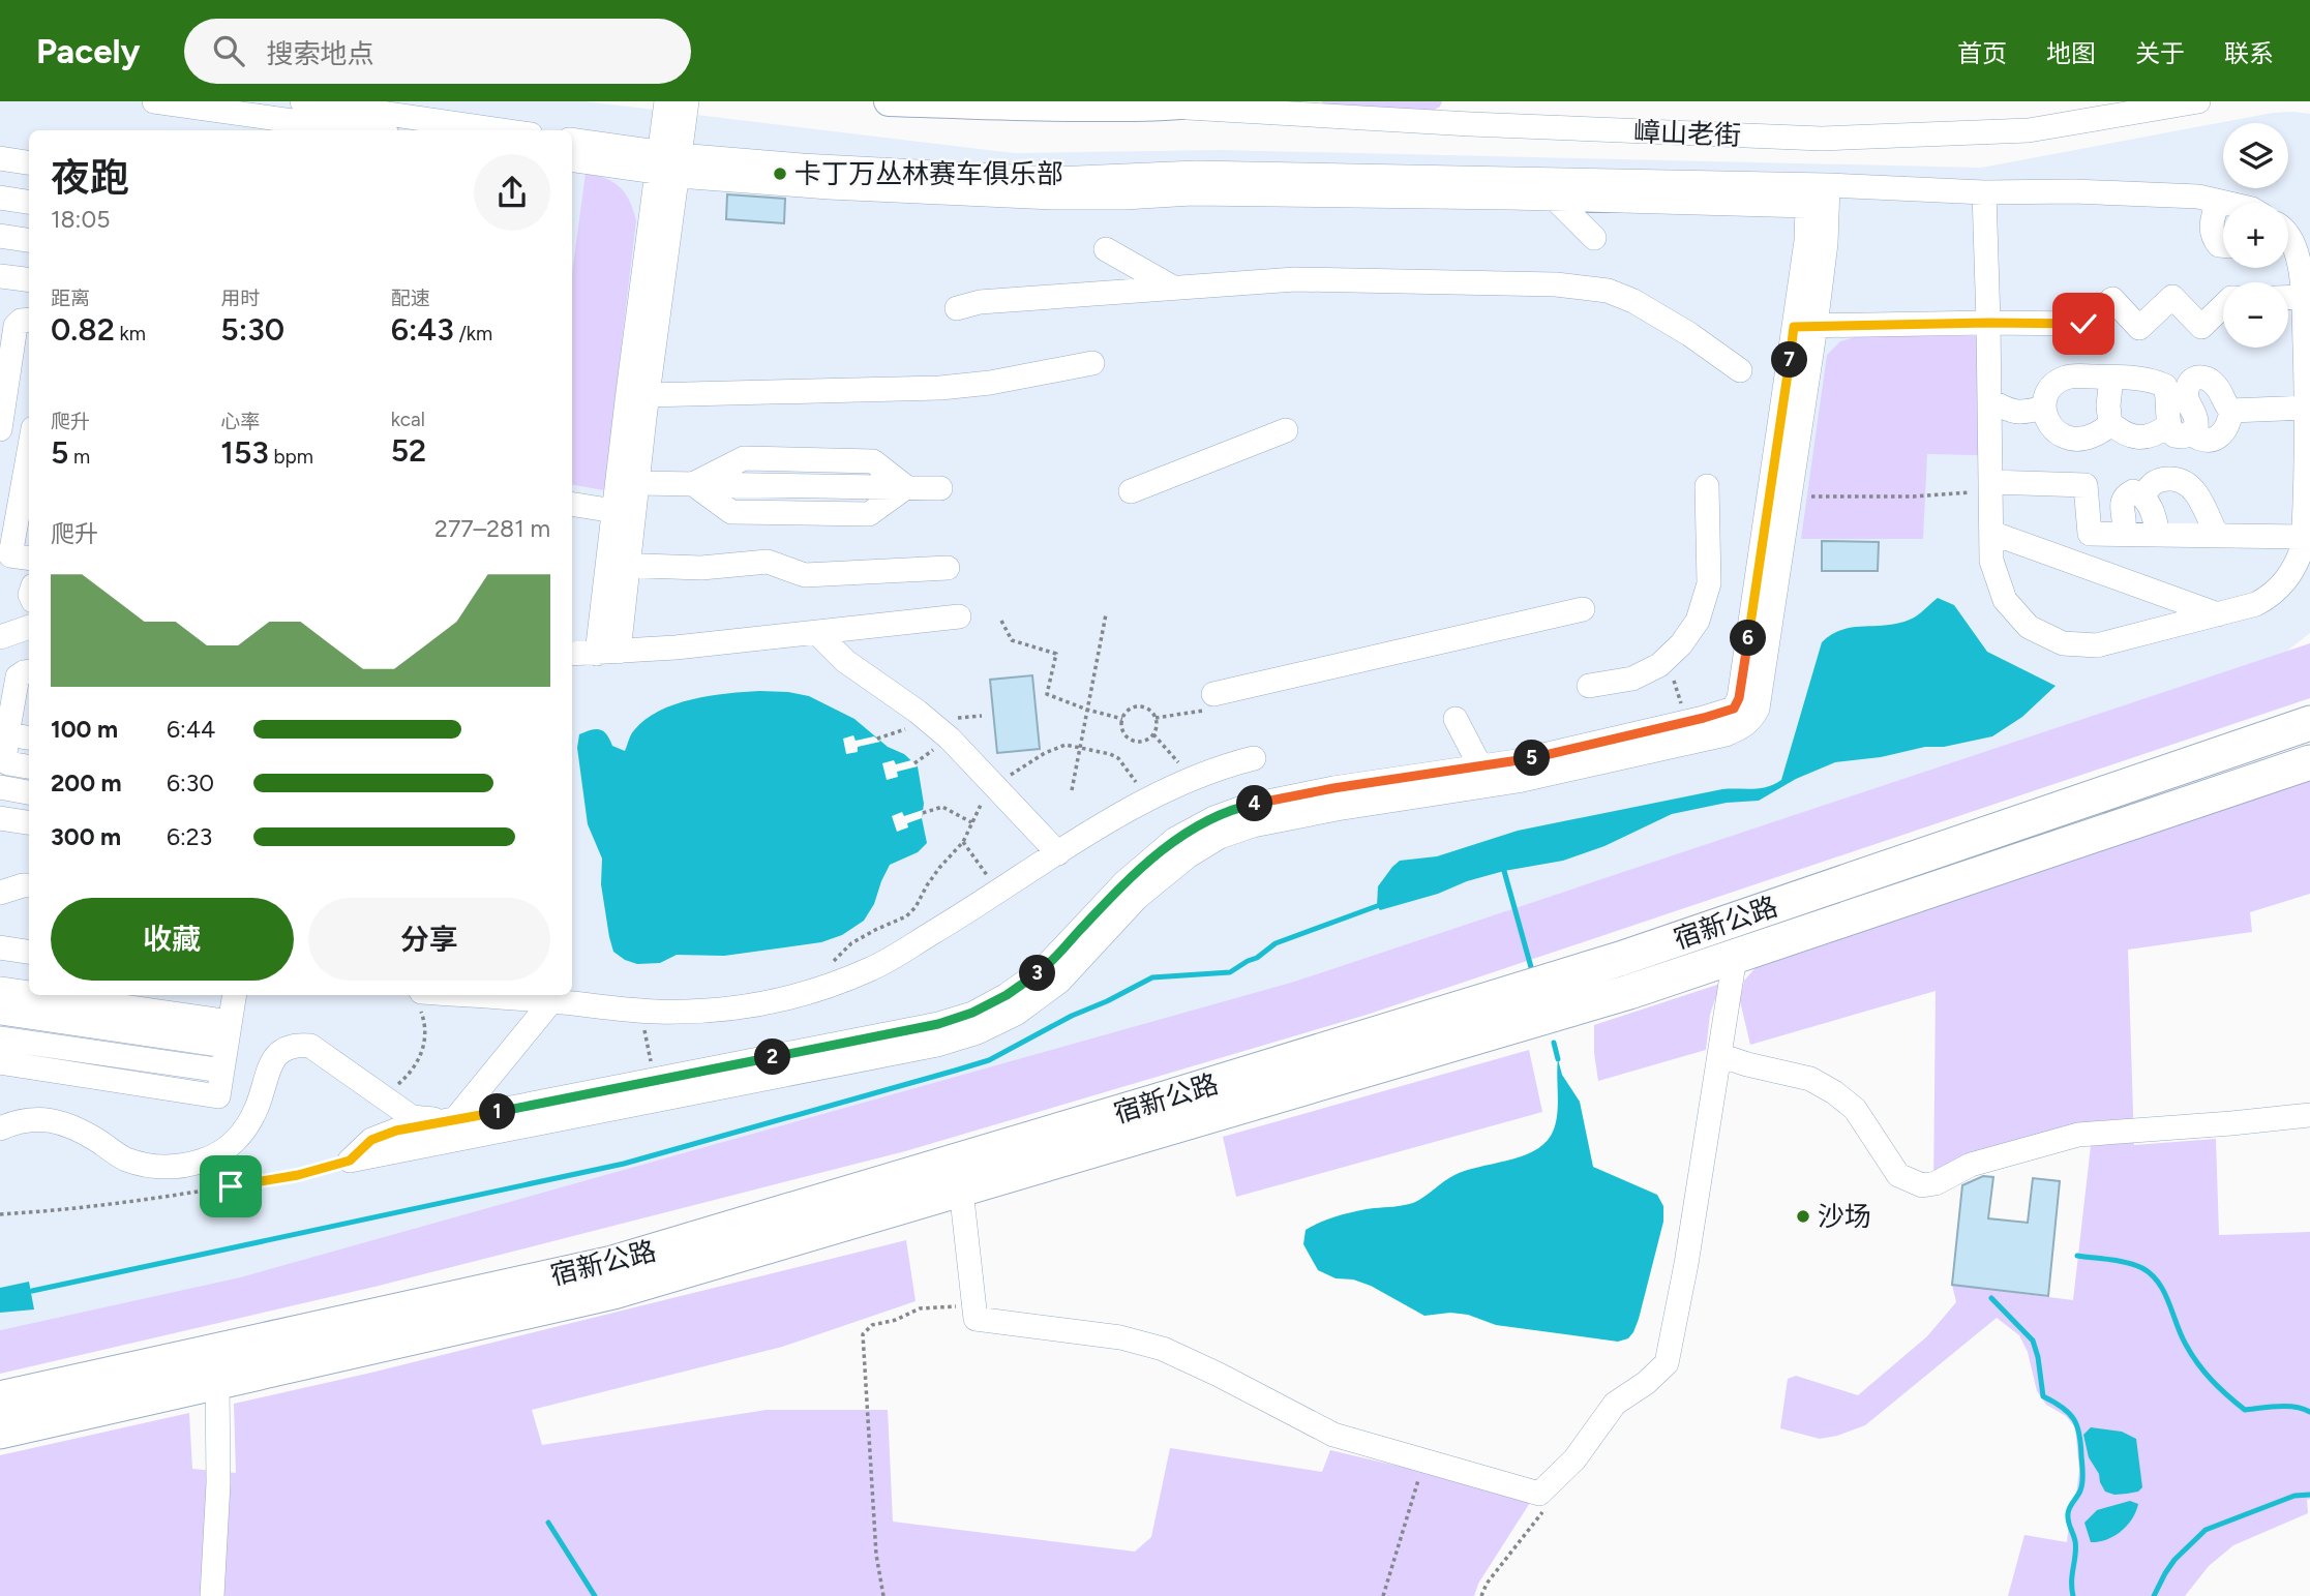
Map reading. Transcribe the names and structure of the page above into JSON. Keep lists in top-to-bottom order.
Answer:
{
  "streets": {
    "highway": ["宿新公路"],
    "street": ["嶂山老街"]
  },
  "places": ["卡丁万丛林赛车俱乐部", "沙场"],
  "page": {
    "header": "Pacely",
    "search": "搜索地点",
    "nav": [
      "首页",
      "地图",
      "关于",
      "联系"
    ],
    "map_buttons": ["+", "−"],
    "heading": ["夜跑", "18:05"],
    "stats": [
      ["距离", "0.82 km"],
      ["用时", "5:30"],
      ["配速", "6:43 /km"],
      ["爬升", "5 m"],
      ["心率", "153 bpm"],
      ["kcal", "52"]
    ],
    "pins": [
      "7",
      "6",
      "5",
      "4",
      "3",
      "2",
      "1"
    ],
    "chart": ["爬升", "277–281 m"],
    "list": [
      {
        "name": "100 m",
        "note": "6:44"
      },
      {
        "name": "200 m",
        "note": "6:30"
      },
      {
        "name": "300 m",
        "note": "6:23"
      }
    ],
    "buttons": ["收藏", "分享"]
  }
}
